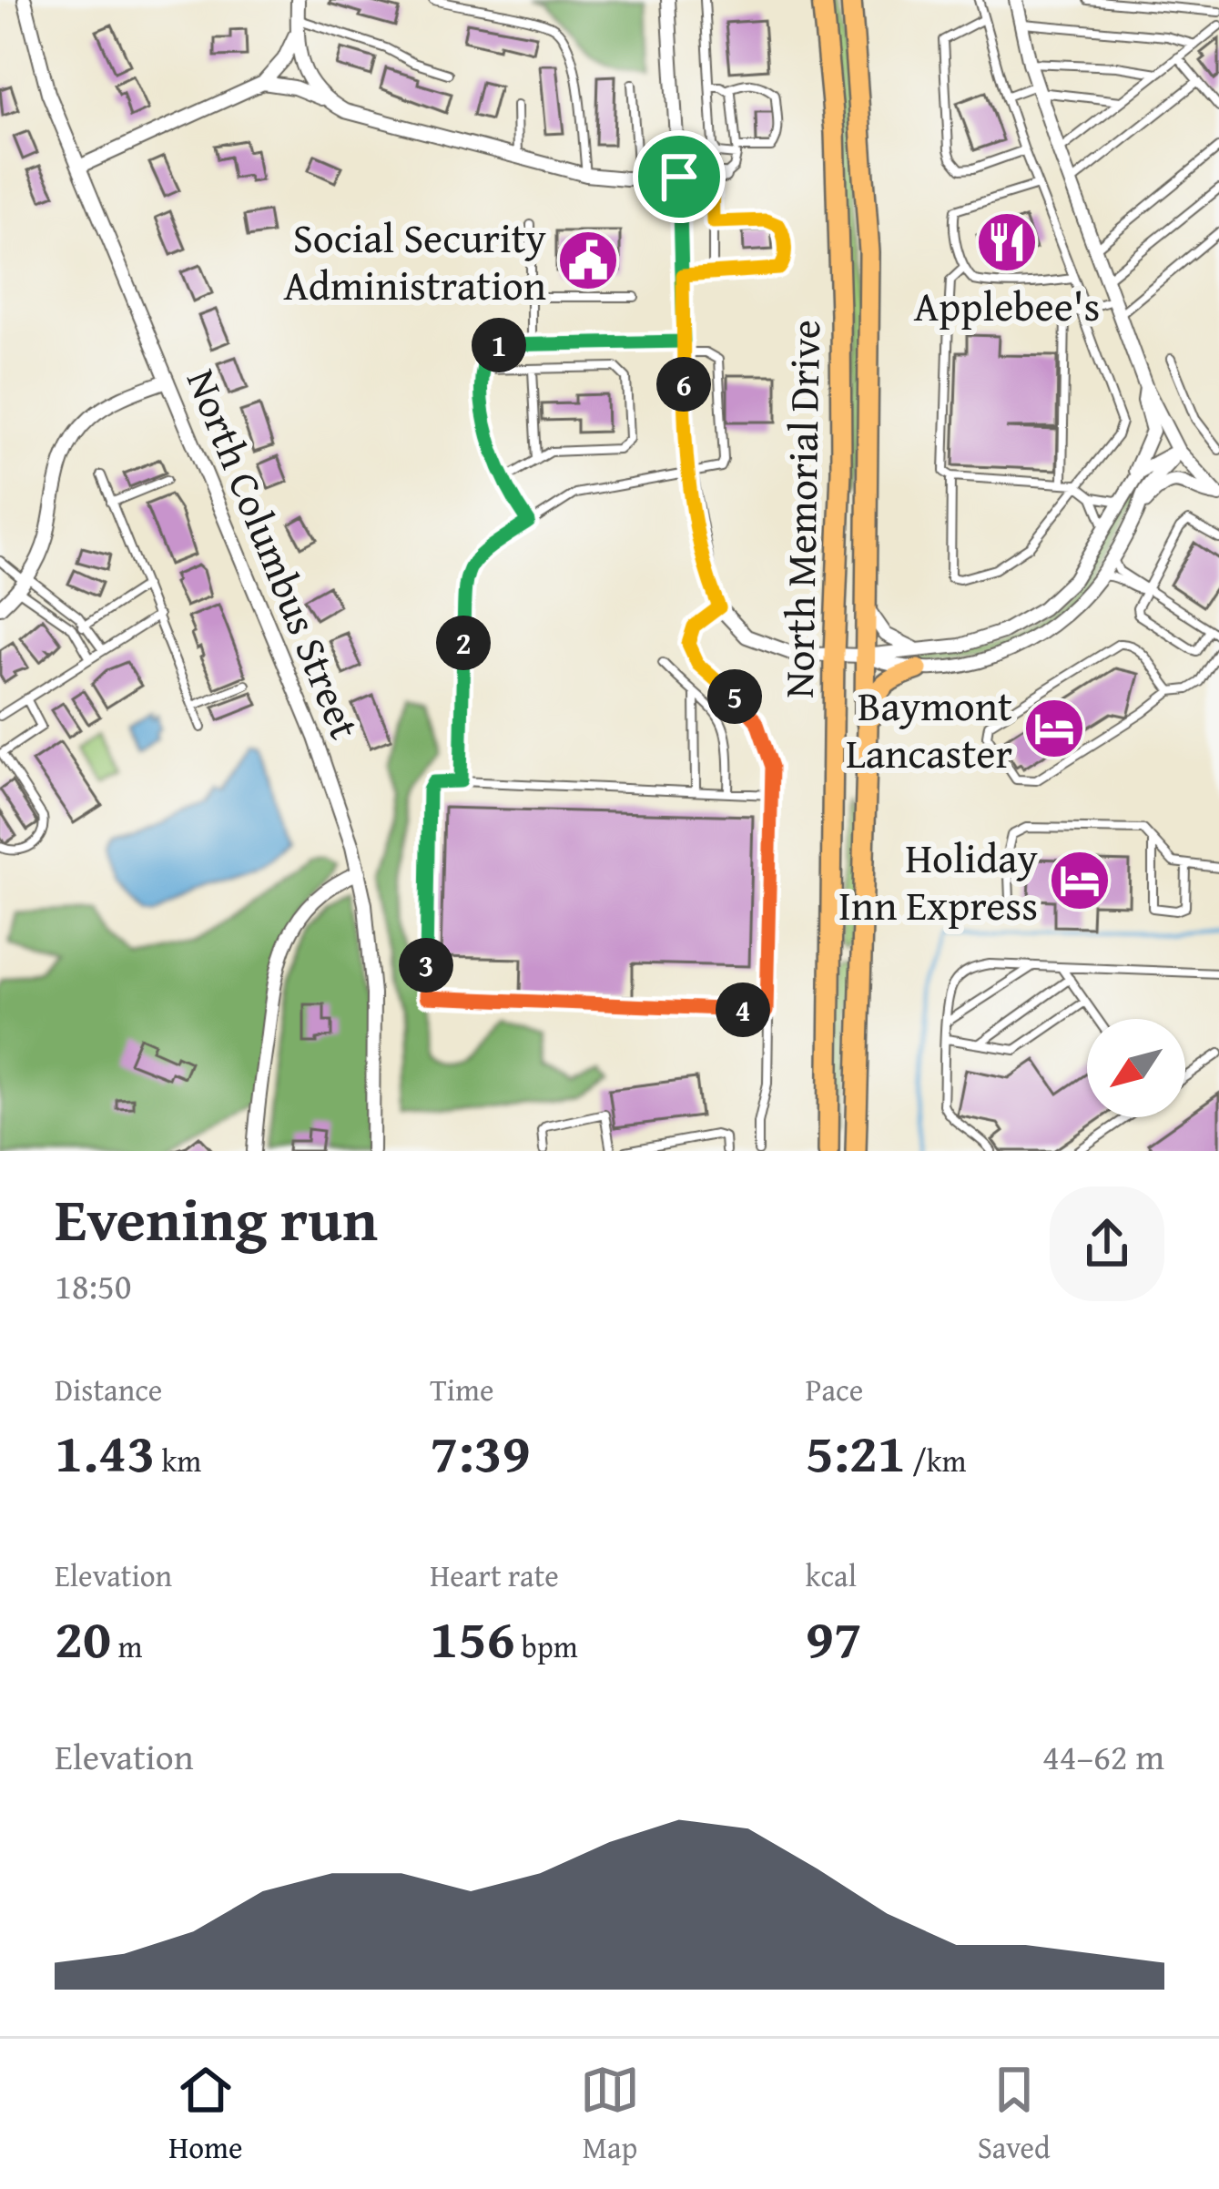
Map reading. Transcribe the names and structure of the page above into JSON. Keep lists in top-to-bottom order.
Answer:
{
  "streets": {
    "main road": ["North Memorial Drive"],
    "street": ["North Columbus Street"]
  },
  "places": {
    "restaurant": ["Applebee's"],
    "public building": ["Social Security Administration"],
    "hotel": ["Baymont Lancaster", "Holiday Inn Express"]
  },
  "north": "bottom left",
  "page": {
    "pins": [
      "1",
      "6",
      "2",
      "5",
      "3",
      "4"
    ],
    "heading": ["Evening run", "18:50"],
    "stats": [
      ["Distance", "1.43 km"],
      ["Time", "7:39"],
      ["Pace", "5:21 /km"],
      ["Elevation", "20 m"],
      ["Heart rate", "156 bpm"],
      ["kcal", "97"]
    ],
    "chart": ["Elevation", "44–62 m"],
    "tabs": ["Home", "Map", "Saved"]
  }
}
